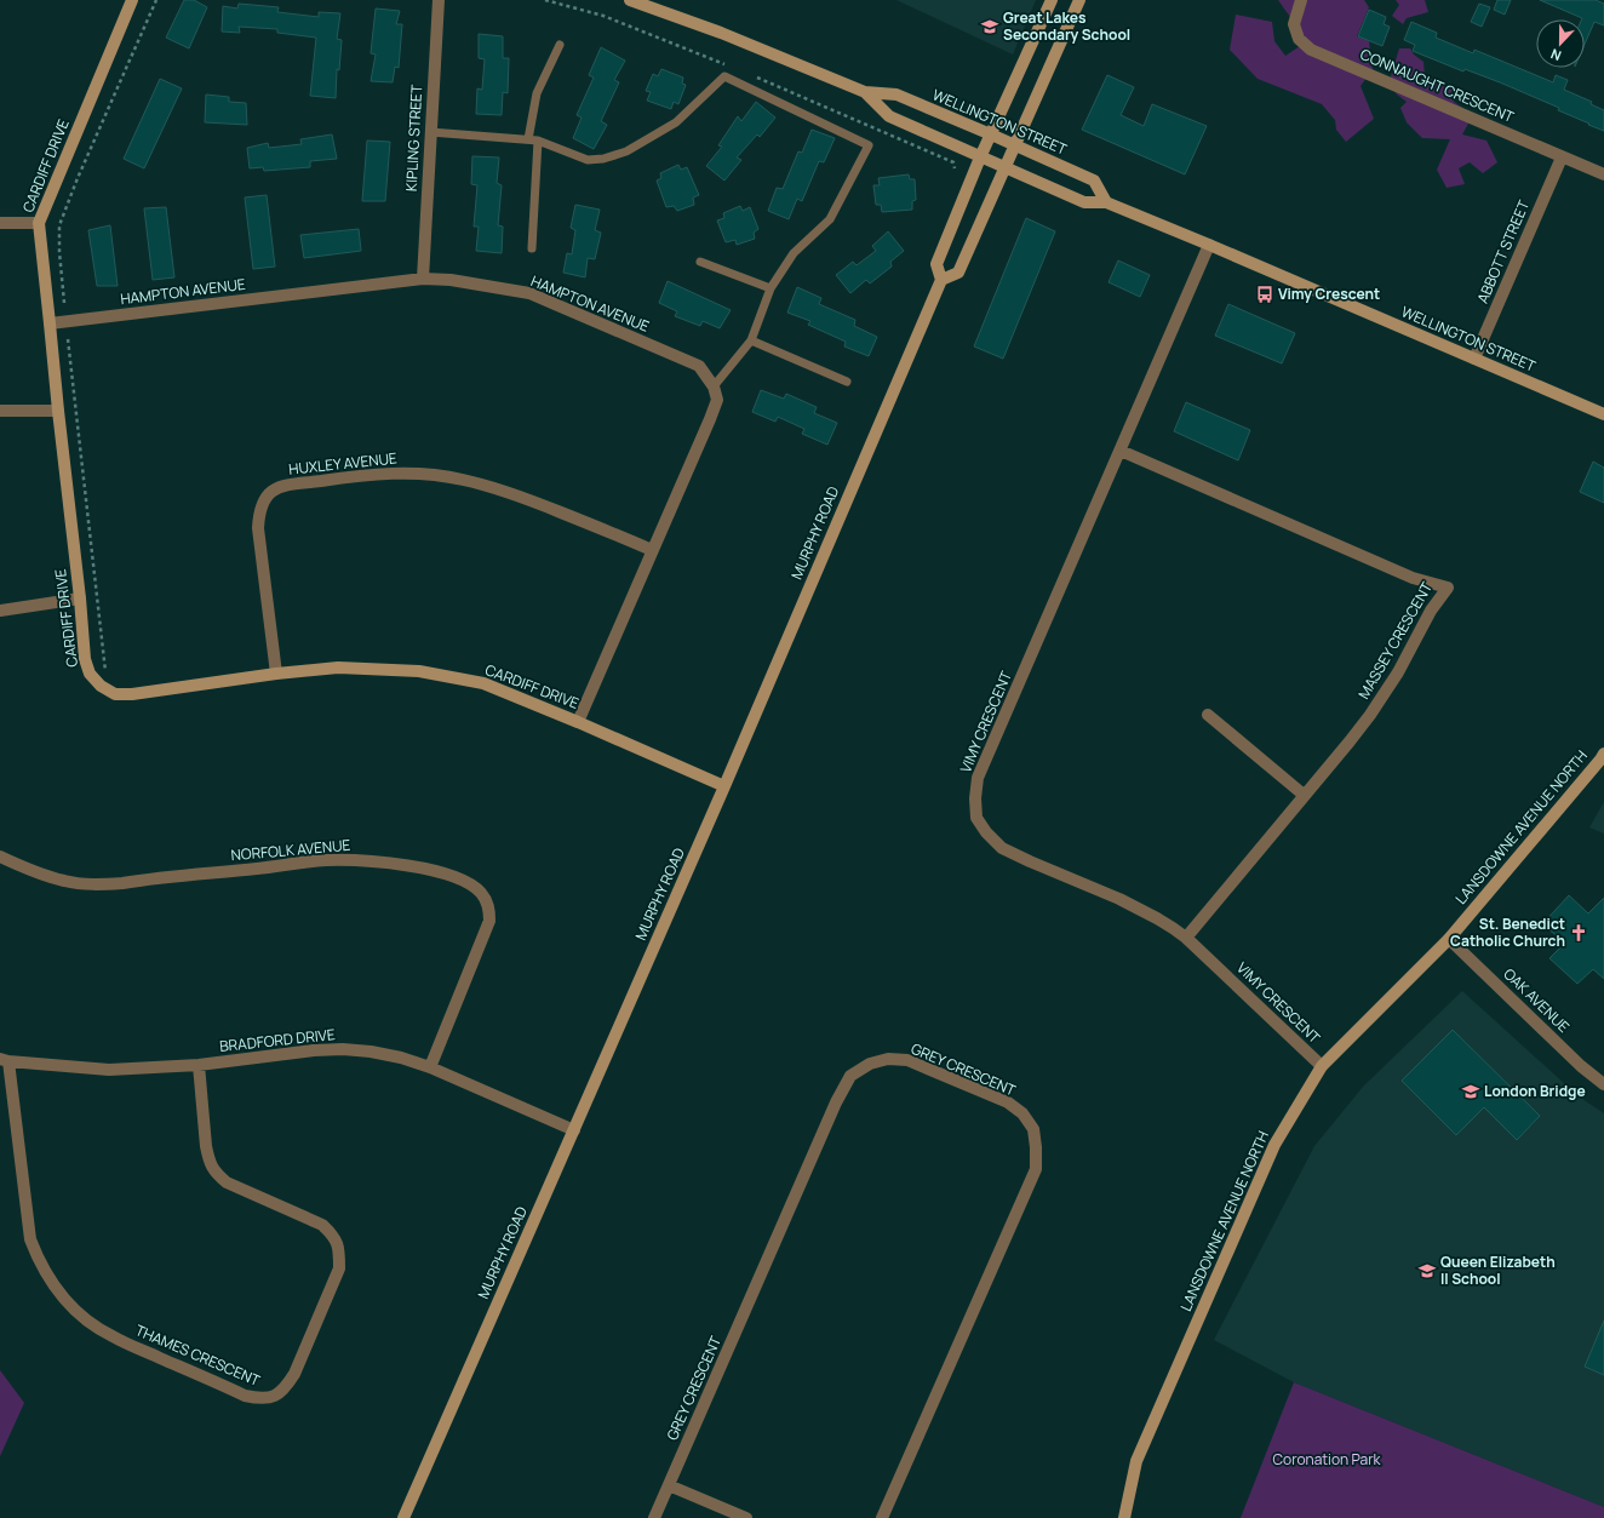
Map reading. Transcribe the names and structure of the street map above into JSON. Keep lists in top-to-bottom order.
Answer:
{
  "streets": {
    "street": [
      "CONNAUGHT CRESCENT",
      "WELLINGTON STREET",
      "KIPLING STREET",
      "CARDIFF DRIVE",
      "ABBOTT STREET",
      "HAMPTON AVENUE",
      "HUXLEY AVENUE",
      "MURPHY ROAD",
      "MASSEY CRESCENT",
      "VIMY CRESCENT",
      "LANSDOWNE AVENUE NORTH",
      "NORFOLK AVENUE",
      "OAK AVENUE",
      "BRADFORD DRIVE",
      "GREY CRESCENT",
      "THAMES CRESCENT"
    ]
  },
  "crossings": [
    ["CONNAUGHT CRESCENT", "ABBOTT STREET"],
    ["WELLINGTON STREET", "ABBOTT STREET"],
    ["WELLINGTON STREET", "MURPHY ROAD"],
    ["WELLINGTON STREET", "VIMY CRESCENT"],
    ["KIPLING STREET", "HAMPTON AVENUE"],
    ["CARDIFF DRIVE", "HAMPTON AVENUE"],
    ["CARDIFF DRIVE", "HUXLEY AVENUE"],
    ["CARDIFF DRIVE", "MURPHY ROAD"],
    ["MURPHY ROAD", "BRADFORD DRIVE"],
    ["MASSEY CRESCENT", "VIMY CRESCENT"],
    ["VIMY CRESCENT", "LANSDOWNE AVENUE NORTH"],
    ["LANSDOWNE AVENUE NORTH", "OAK AVENUE"],
    ["NORFOLK AVENUE", "BRADFORD DRIVE"],
    ["BRADFORD DRIVE", "THAMES CRESCENT"]
  ],
  "parks": ["Coronation Park"],
  "places": {
    "school or university": ["Great Lakes Secondary School", "London Bridge", "Queen Elizabeth II School"],
    "bus stop": ["Vimy Crescent"],
    "church": ["St. Benedict Catholic Church"]
  },
  "north": "bottom"
}
